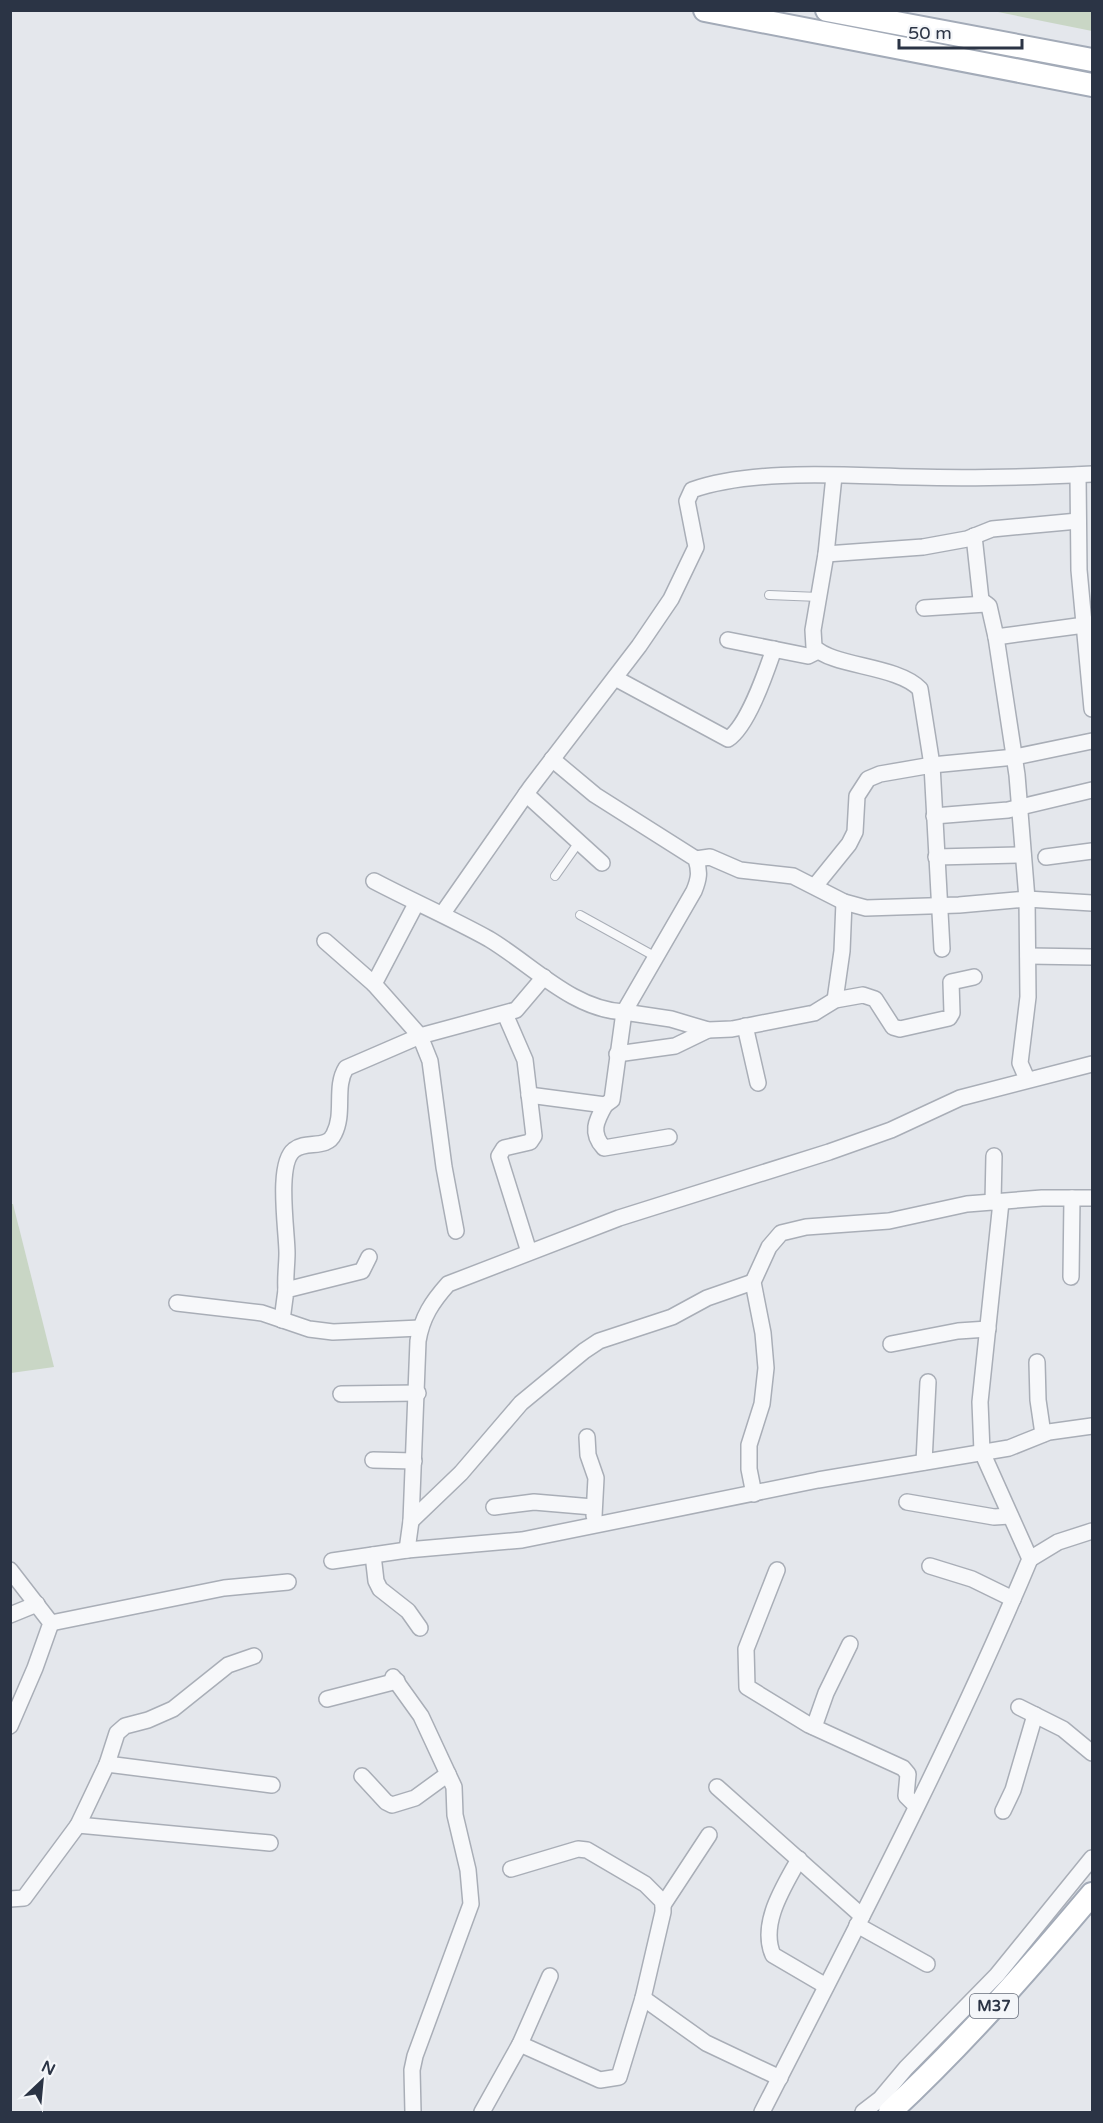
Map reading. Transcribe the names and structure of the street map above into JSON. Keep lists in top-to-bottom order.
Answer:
{
  "streets": {
    "main road": ["M37"]
  },
  "scale_bar": "50 m",
  "north": "top right"
}
